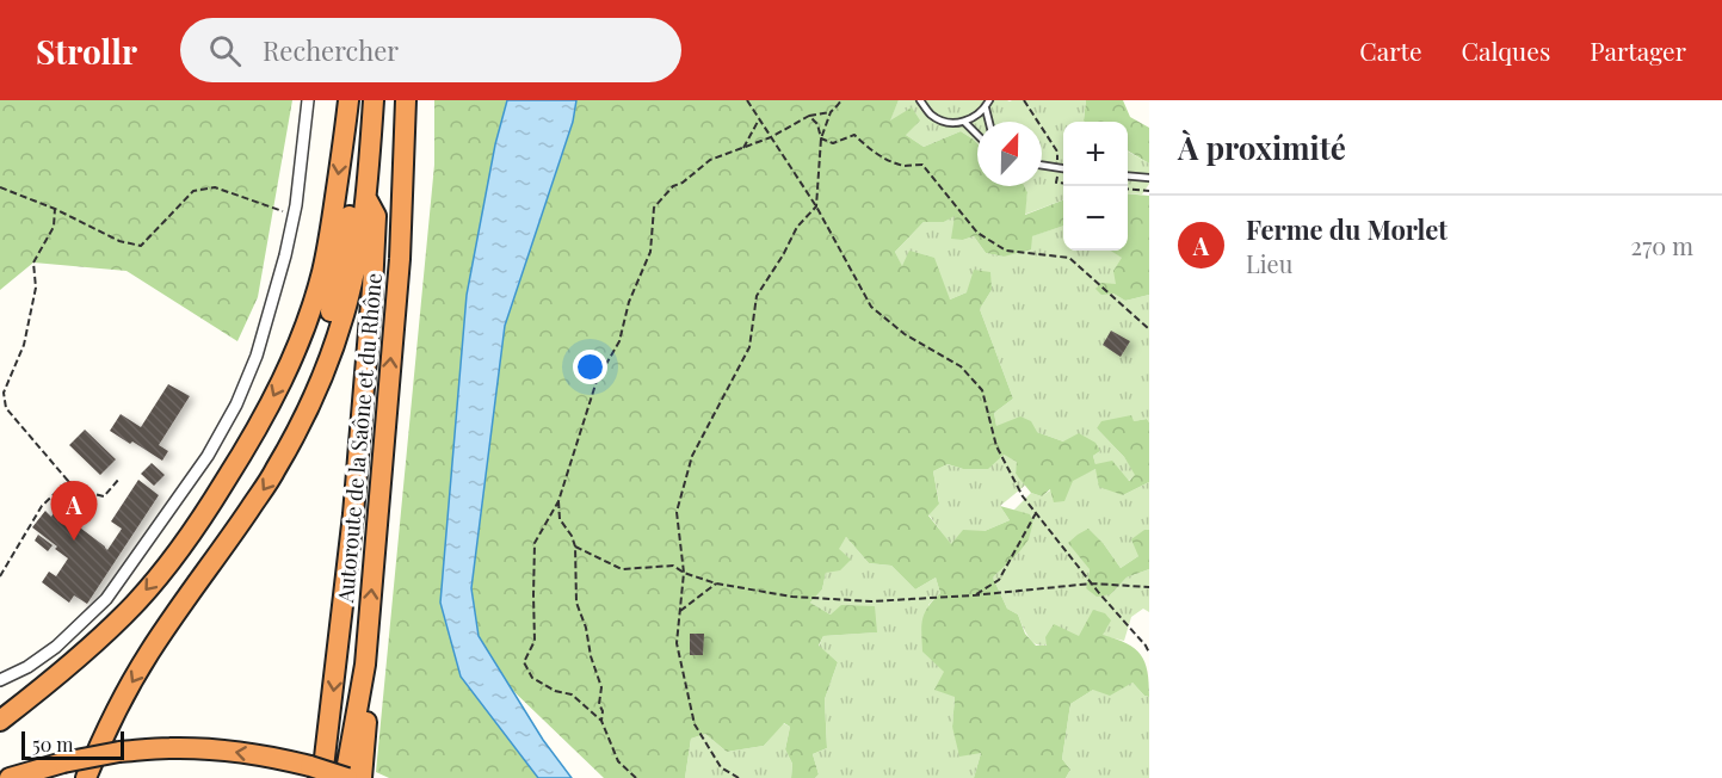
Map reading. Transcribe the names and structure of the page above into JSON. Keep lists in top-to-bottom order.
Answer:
{
  "streets": {
    "highway": ["Autoroute de la Saône et du Rhône"]
  },
  "scale_bar": "50 m",
  "north": "top",
  "page": {
    "header": "Strollr",
    "search": "Rechercher",
    "nav": ["Carte", "Calques", "Partager"],
    "heading": "À proximité",
    "map_buttons": ["+", "−"],
    "list": [
      {
        "mark": "A",
        "name": "Ferme du Morlet",
        "note": "Lieu",
        "value": "270 m"
      }
    ],
    "pins": "A",
    "scale": "50 m"
  }
}
